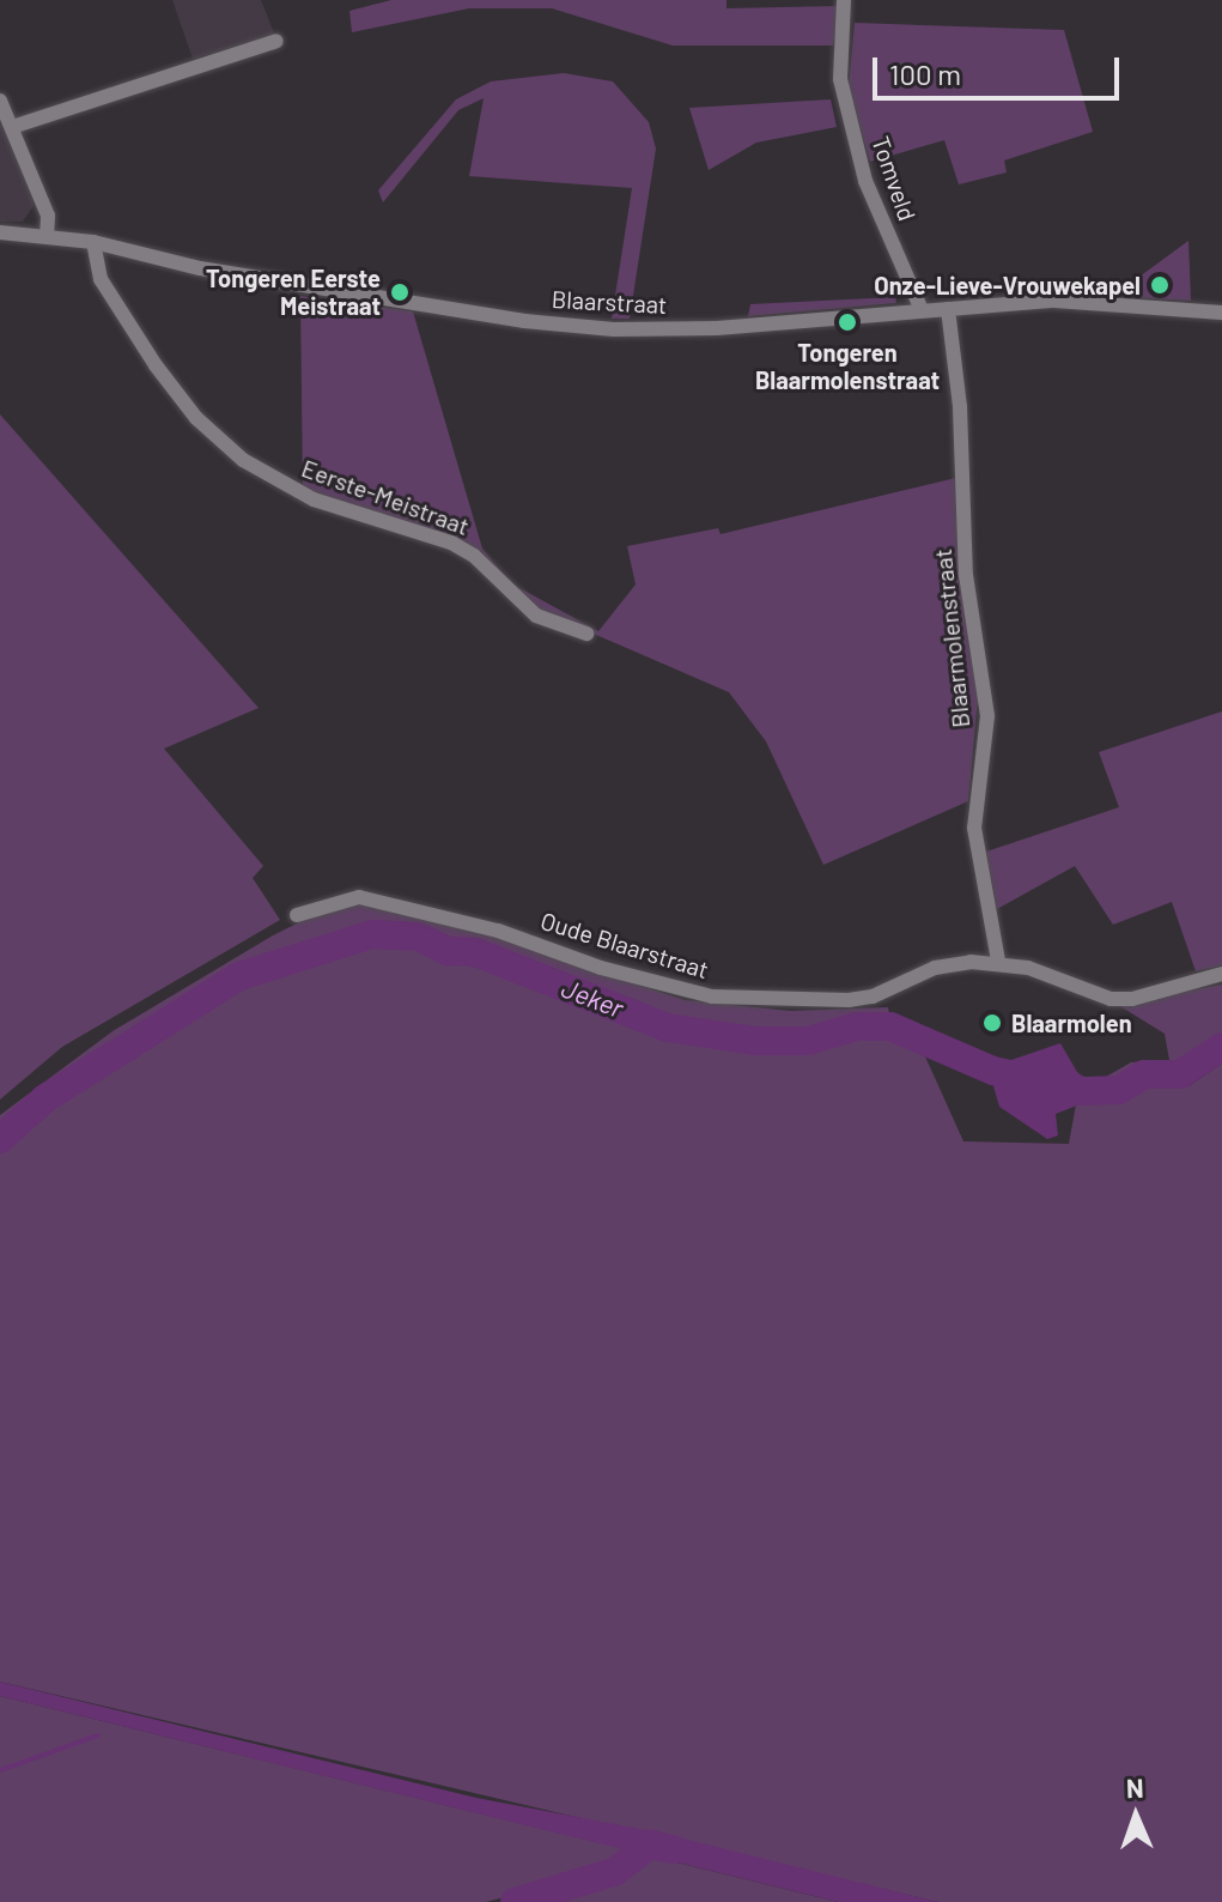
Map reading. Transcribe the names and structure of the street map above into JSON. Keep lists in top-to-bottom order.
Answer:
{
  "streets": {
    "street": [
      "Tomveld",
      "Blaarstraat",
      "Eerste-Meistraat",
      "Blaarmolenstraat",
      "Oude Blaarstraat"
    ]
  },
  "crossings": [
    ["Tomveld", "Blaarstraat"],
    ["Blaarstraat", "Eerste-Meistraat"],
    ["Blaarstraat", "Blaarmolenstraat"],
    ["Blaarmolenstraat", "Oude Blaarstraat"]
  ],
  "water": ["Jeker"],
  "places": [
    "Onze-Lieve-Vrouwekapel",
    "Tongeren Eerste Meistraat",
    "Tongeren Blaarmolenstraat",
    "Blaarmolen"
  ],
  "scale_bar": "100 m",
  "north": "top"
}
